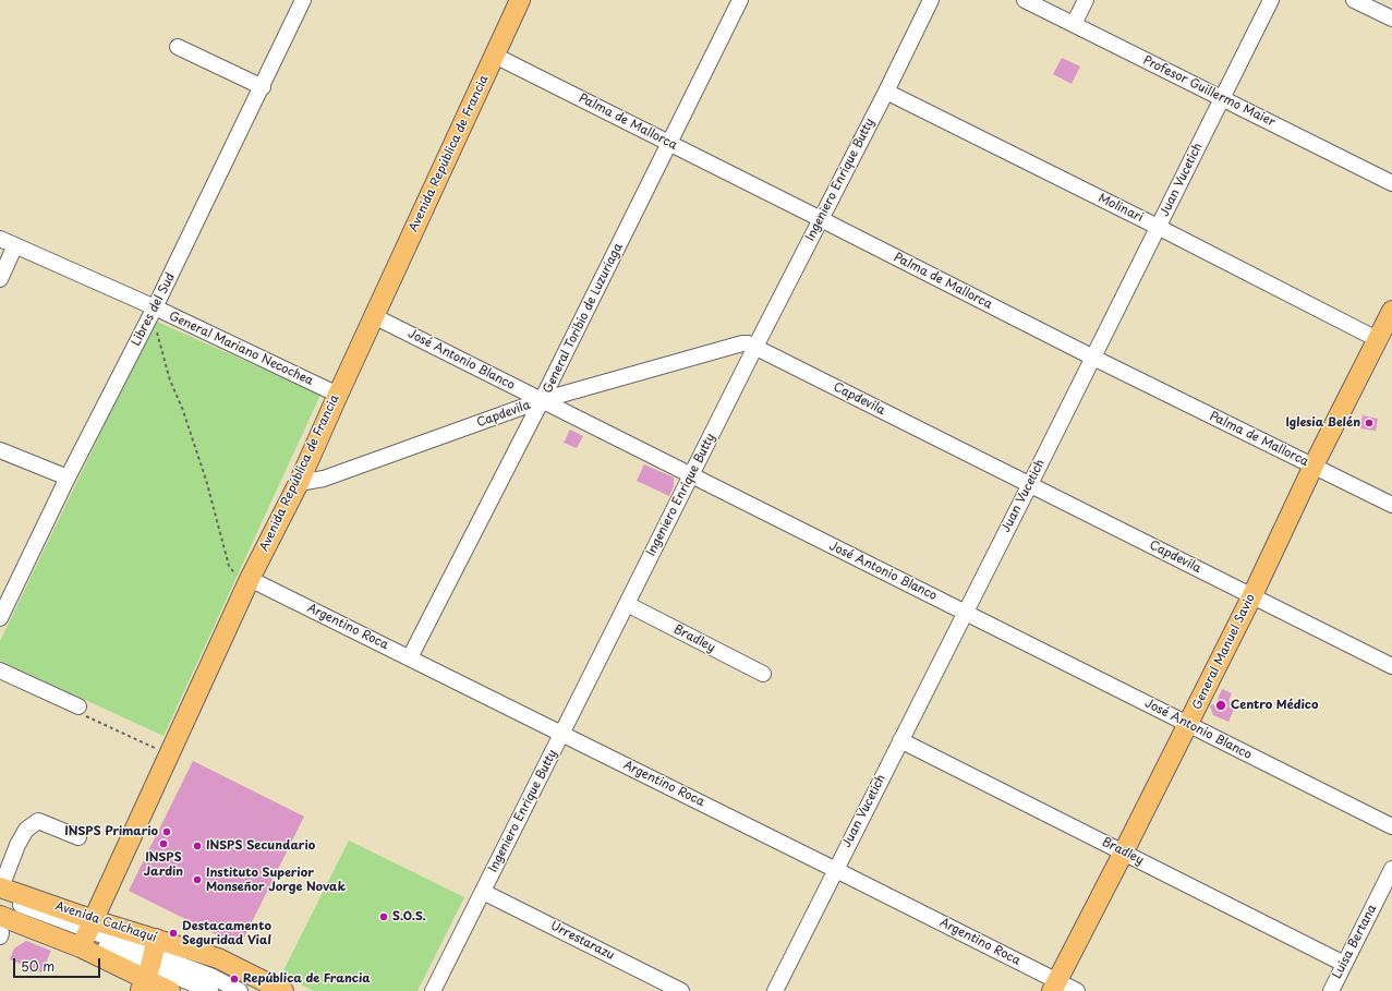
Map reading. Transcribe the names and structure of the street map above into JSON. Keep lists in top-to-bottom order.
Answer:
{
  "streets": {
    "main road": ["Avenida República de Francia", "General Manuel Savio", "Avenida Calchaquí"],
    "street": [
      "Profesor Guillermo Maier",
      "Palma de Mallorca",
      "Ingeniero Enrique Butty",
      "Juan Vucetich",
      "Molinari",
      "Libres del Sud",
      "General Toribio de Luzuriaga",
      "General Mariano Necochea",
      "José Antonio Blanco",
      "Capdevila",
      "Argentino Roca",
      "Bradley",
      "Urrestarazu",
      "Luisa Bertana"
    ]
  },
  "crossings": [
    ["Profesor Guillermo Maier", "Juan Vucetich"],
    ["Palma de Mallorca", "Avenida República de Francia"],
    ["Palma de Mallorca", "Ingeniero Enrique Butty"],
    ["Palma de Mallorca", "Juan Vucetich"],
    ["Palma de Mallorca", "General Toribio de Luzuriaga"],
    ["Palma de Mallorca", "General Manuel Savio"],
    ["Avenida República de Francia", "General Mariano Necochea"],
    ["Avenida República de Francia", "José Antonio Blanco"],
    ["Avenida República de Francia", "Capdevila"],
    ["Avenida República de Francia", "Argentino Roca"],
    ["Avenida República de Francia", "Avenida Calchaquí"],
    ["Ingeniero Enrique Butty", "Molinari"],
    ["Ingeniero Enrique Butty", "José Antonio Blanco"],
    ["Ingeniero Enrique Butty", "Capdevila"],
    ["Ingeniero Enrique Butty", "Argentino Roca"],
    ["Ingeniero Enrique Butty", "Bradley"],
    ["Ingeniero Enrique Butty", "Urrestarazu"],
    ["Juan Vucetich", "Molinari"],
    ["Juan Vucetich", "José Antonio Blanco"],
    ["Juan Vucetich", "Capdevila"],
    ["Juan Vucetich", "Argentino Roca"],
    ["Juan Vucetich", "Bradley"],
    ["Molinari", "General Manuel Savio"],
    ["Libres del Sud", "General Mariano Necochea"],
    ["General Toribio de Luzuriaga", "José Antonio Blanco"],
    ["General Toribio de Luzuriaga", "Capdevila"],
    ["General Toribio de Luzuriaga", "Argentino Roca"],
    ["José Antonio Blanco", "Capdevila"],
    ["José Antonio Blanco", "General Manuel Savio"],
    ["Capdevila", "General Manuel Savio"],
    ["Argentino Roca", "General Manuel Savio"],
    ["Bradley", "General Manuel Savio"],
    ["Bradley", "Luisa Bertana"]
  ],
  "places": [
    "Iglesia Belén",
    "Centro Médico",
    "INSPS Primario",
    "INSPS Jardin",
    "INSPS Secundario",
    "Instituto Superior Monseñor Jorge Novak",
    "S.O.S.",
    "Destacamento Seguridad Vial",
    "República de Francia"
  ],
  "scale_bar": "50 m"
}
